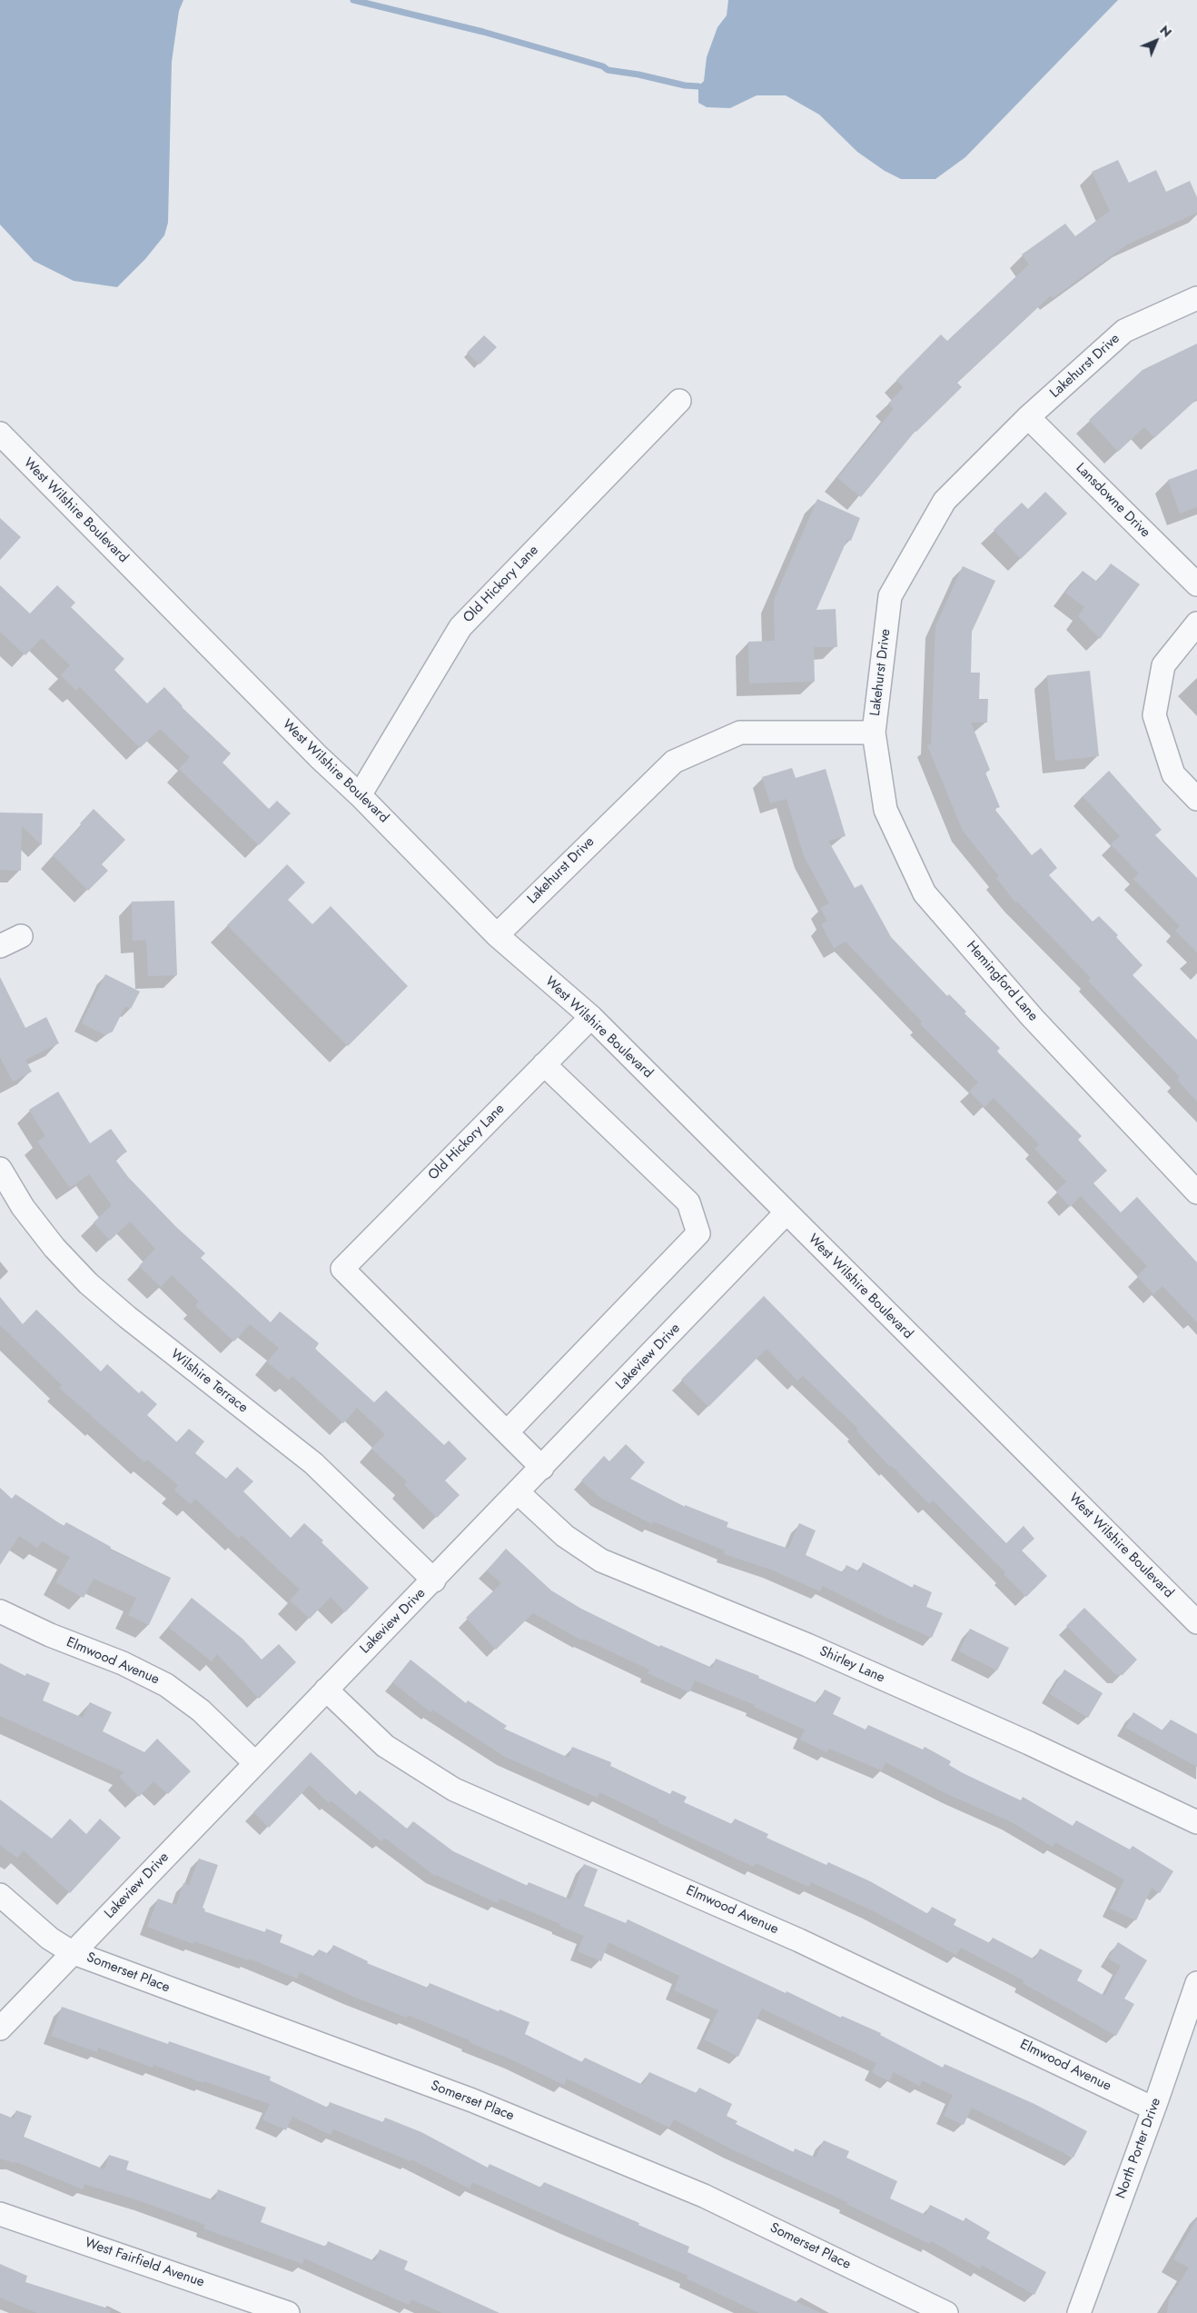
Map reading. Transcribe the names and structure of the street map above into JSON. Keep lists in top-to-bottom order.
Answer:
{
  "streets": {
    "street": [
      "Lakehurst Drive",
      "Lansdowne Drive",
      "West Wilshire Boulevard",
      "Old Hickory Lane",
      "Hemingford Lane",
      "Lakeview Drive",
      "Wilshire Terrace",
      "Elmwood Avenue",
      "Shirley Lane",
      "Somerset Place",
      "North Porter Drive",
      "West Fairfield Avenue"
    ]
  },
  "crossings": [
    ["Lakehurst Drive", "Lansdowne Drive"],
    ["Lakehurst Drive", "West Wilshire Boulevard"],
    ["Lakehurst Drive", "Hemingford Lane"],
    ["West Wilshire Boulevard", "Old Hickory Lane"],
    ["West Wilshire Boulevard", "Lakeview Drive"],
    ["Lakeview Drive", "Wilshire Terrace"],
    ["Lakeview Drive", "Elmwood Avenue"],
    ["Lakeview Drive", "Shirley Lane"],
    ["Lakeview Drive", "Somerset Place"],
    ["Elmwood Avenue", "North Porter Drive"]
  ],
  "north": "top right"
}
